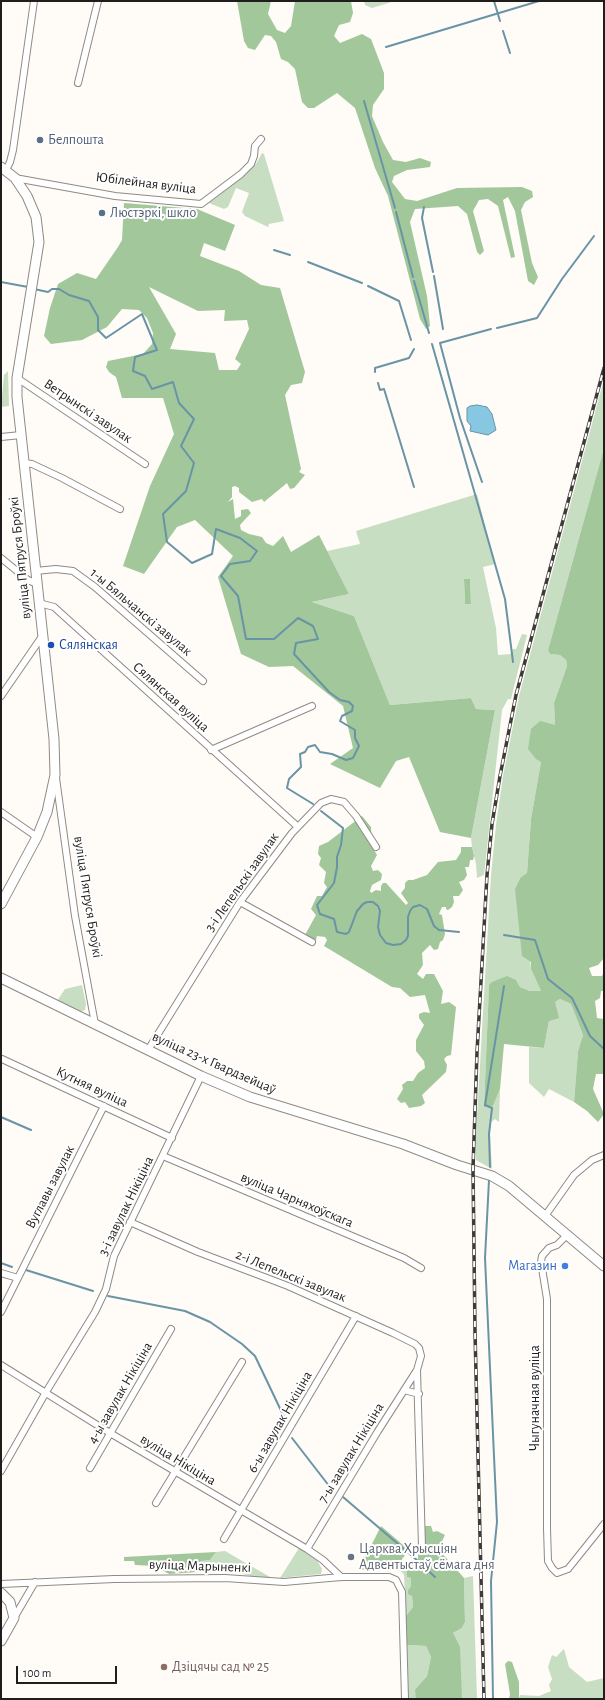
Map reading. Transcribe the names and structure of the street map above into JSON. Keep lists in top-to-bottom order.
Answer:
{
  "streets": {
    "main road": ["вуліца Пятруся Броўкі", "вуліца 23-х Гвардзейцаў"],
    "street": [
      "Юбілейная вуліца",
      "Ветрынскі завулак",
      "1-ы Бяльчанскі завулак",
      "Сялянская вуліца",
      "3-і Лепельскі завулак",
      "Кутняя вуліца",
      "Вуглавы завулак",
      "вуліца Чарняхоўскага",
      "3-і завулак Нікіціна",
      "2-і Лепельскі завулак",
      "4-ы завулак Нікіціна",
      "Чыгуначная вуліца",
      "6-ы завулак Нікіціна",
      "7-ы завулак Нікіціна",
      "вуліца Нікіціна",
      "вуліца Марыненкі"
    ]
  },
  "crossings": [
    ["Юбілейная вуліца", "вуліца Пятруся Броўкі"],
    ["Ветрынскі завулак", "вуліца Пятруся Броўкі"],
    ["вуліца Пятруся Броўкі", "1-ы Бяльчанскі завулак"],
    ["вуліца Пятруся Броўкі", "Сялянская вуліца"],
    ["вуліца Пятруся Броўкі", "вуліца 23-х Гвардзейцаў"],
    ["Сялянская вуліца", "3-і Лепельскі завулак"],
    ["3-і Лепельскі завулак", "вуліца 23-х Гвардзейцаў"],
    ["вуліца 23-х Гвардзейцаў", "3-і завулак Нікіціна"],
    ["вуліца 23-х Гвардзейцаў", "Чыгуначная вуліца"],
    ["Кутняя вуліца", "Вуглавы завулак"],
    ["Кутняя вуліца", "3-і завулак Нікіціна"],
    ["вуліца Чарняхоўскага", "3-і завулак Нікіціна"],
    ["3-і завулак Нікіціна", "2-і Лепельскі завулак"],
    ["3-і завулак Нікіціна", "вуліца Нікіціна"],
    ["2-і Лепельскі завулак", "6-ы завулак Нікіціна"],
    ["2-і Лепельскі завулак", "7-ы завулак Нікіціна"],
    ["4-ы завулак Нікіціна", "вуліца Нікіціна"],
    ["6-ы завулак Нікіціна", "вуліца Нікіціна"],
    ["7-ы завулак Нікіціна", "вуліца Нікіціна"],
    ["вуліца Нікіціна", "вуліца Марыненкі"]
  ],
  "places": [
    "Белпошта",
    "Люстэркі, шкло",
    "Сялянская",
    "Магазин",
    "Царква Хрысціян Адвентыстаў сёмага дня",
    "Дзіцячы сад № 25"
  ],
  "scale_bar": "100 m"
}
